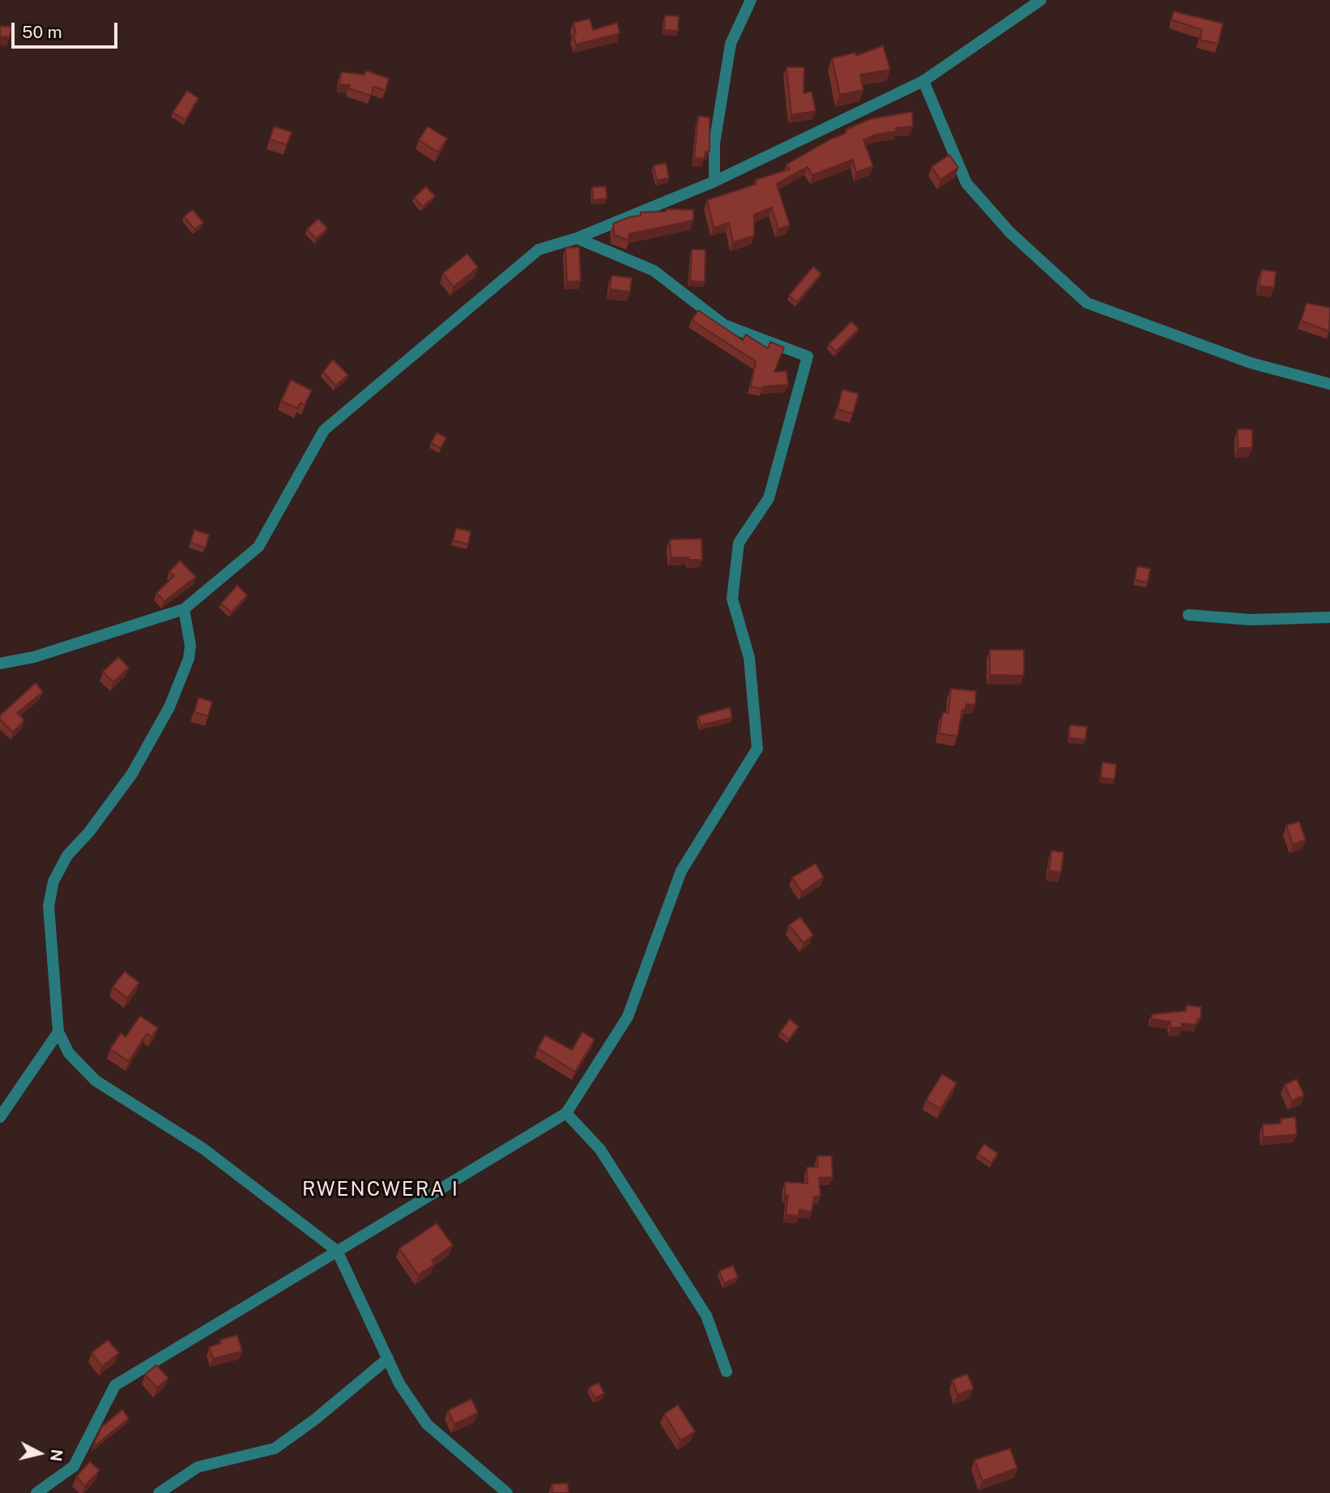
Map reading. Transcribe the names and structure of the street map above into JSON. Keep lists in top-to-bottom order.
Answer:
{
  "districts": ["RWENCWERA I"],
  "scale_bar": "50 m",
  "north": "right"
}
